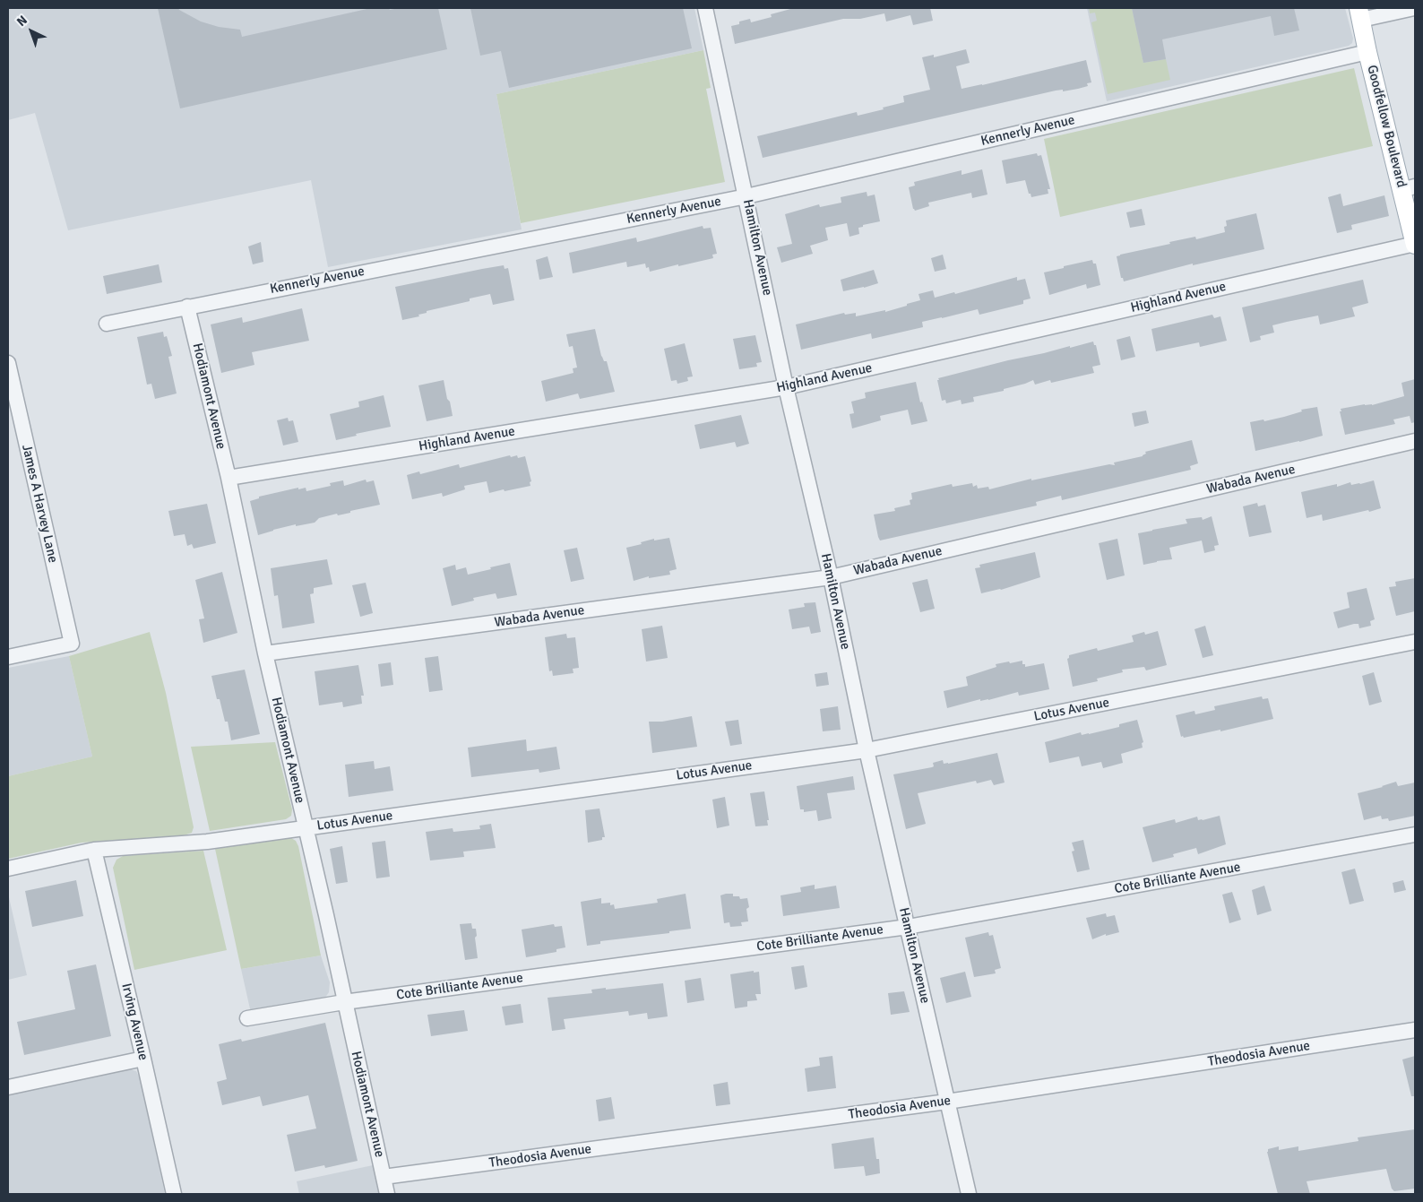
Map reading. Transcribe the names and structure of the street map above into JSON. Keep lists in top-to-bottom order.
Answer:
{
  "streets": {
    "main road": ["Goodfellow Boulevard"],
    "street": [
      "Kennerly Avenue",
      "Hamilton Avenue",
      "Highland Avenue",
      "Hodiamont Avenue",
      "Wabada Avenue",
      "James A Harvey Lane",
      "Lotus Avenue",
      "Cote Brilliante Avenue",
      "Irving Avenue",
      "Theodosia Avenue"
    ]
  },
  "crossings": [
    ["Goodfellow Boulevard", "Kennerly Avenue"],
    ["Goodfellow Boulevard", "Highland Avenue"],
    ["Kennerly Avenue", "Hamilton Avenue"],
    ["Kennerly Avenue", "Hodiamont Avenue"],
    ["Hamilton Avenue", "Highland Avenue"],
    ["Hamilton Avenue", "Wabada Avenue"],
    ["Hamilton Avenue", "Lotus Avenue"],
    ["Hamilton Avenue", "Cote Brilliante Avenue"],
    ["Hamilton Avenue", "Theodosia Avenue"],
    ["Highland Avenue", "Hodiamont Avenue"],
    ["Hodiamont Avenue", "Wabada Avenue"],
    ["Hodiamont Avenue", "Lotus Avenue"],
    ["Hodiamont Avenue", "Cote Brilliante Avenue"],
    ["Hodiamont Avenue", "Theodosia Avenue"],
    ["Lotus Avenue", "Irving Avenue"]
  ],
  "north": "top left"
}
